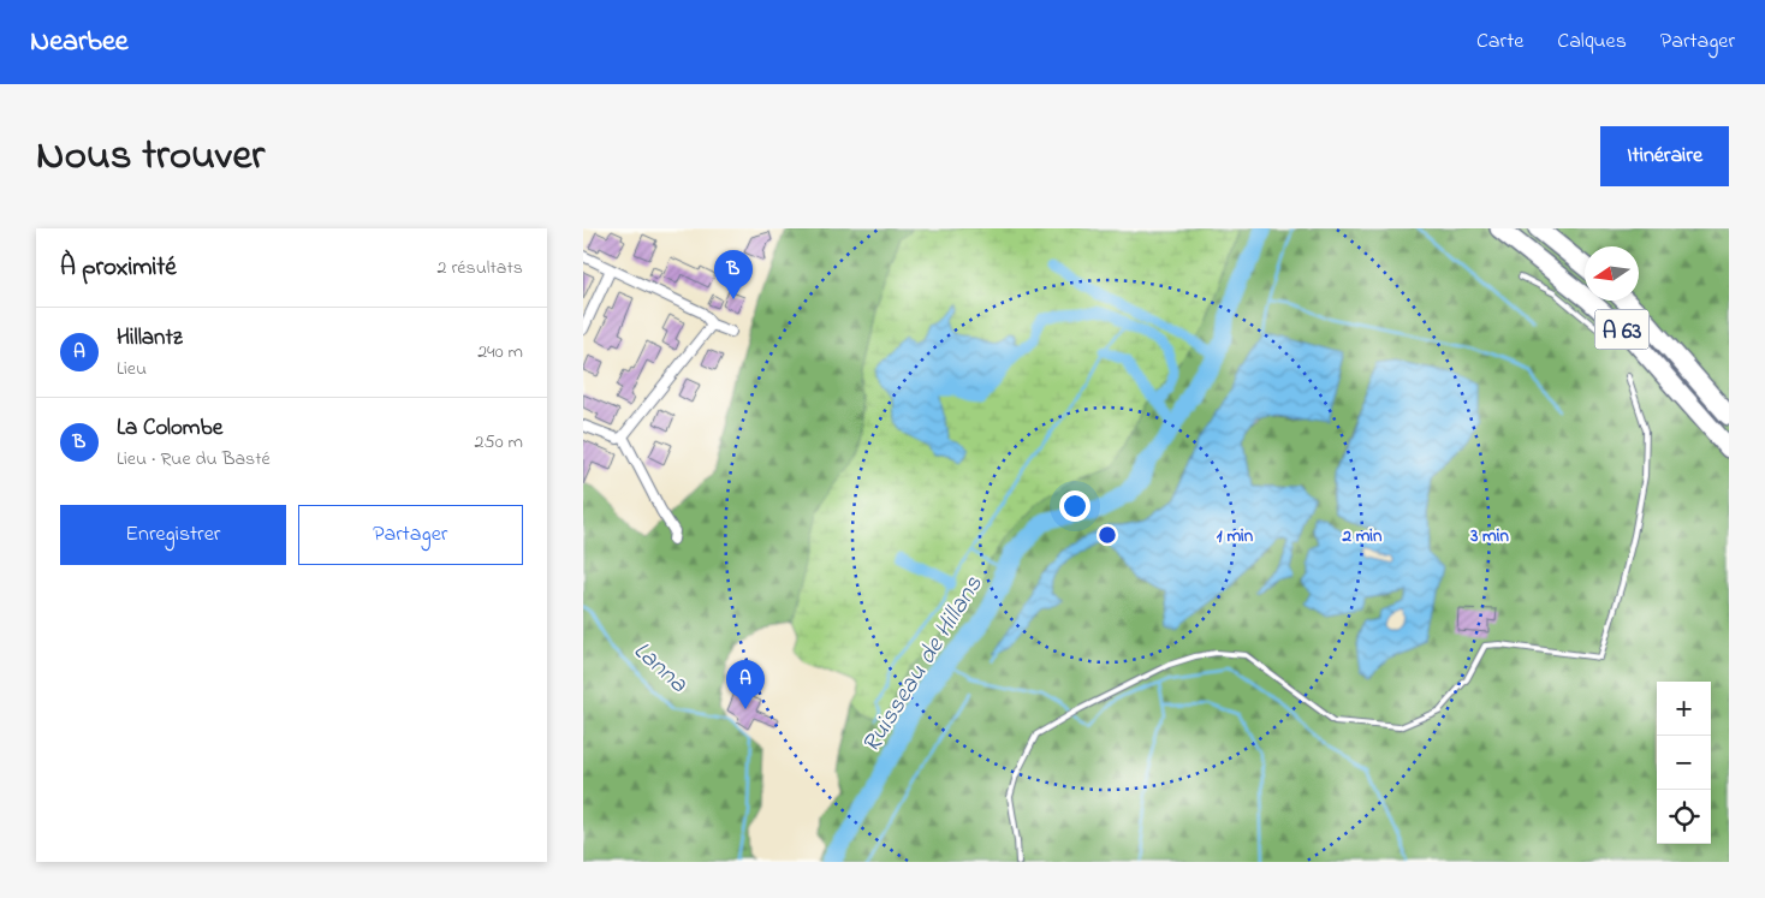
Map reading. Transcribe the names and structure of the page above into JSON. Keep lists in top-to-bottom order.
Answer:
{
  "streets": {
    "highway": ["A 63"]
  },
  "water": ["Ruisseau de Hillans", "Lanna"],
  "north": "left",
  "page": {
    "header": "Nearbee",
    "nav": ["Carte", "Calques", "Partager"],
    "title": "Nous trouver",
    "buttons": [
      "Itinéraire",
      ["Enregistrer", "Partager"]
    ],
    "heading": ["À proximité", "2 résultats"],
    "pins": ["B", "A"],
    "list": [
      {
        "mark": "A",
        "name": "Hillantz",
        "note": "Lieu",
        "value": "240 m"
      },
      {
        "mark": "B",
        "name": "La Colombe",
        "note": "Lieu · Rue du Basté",
        "value": "250 m"
      }
    ],
    "map_buttons": ["+", "−"]
  },
  "rings": ["1 min", "2 min", "3 min"]
}
